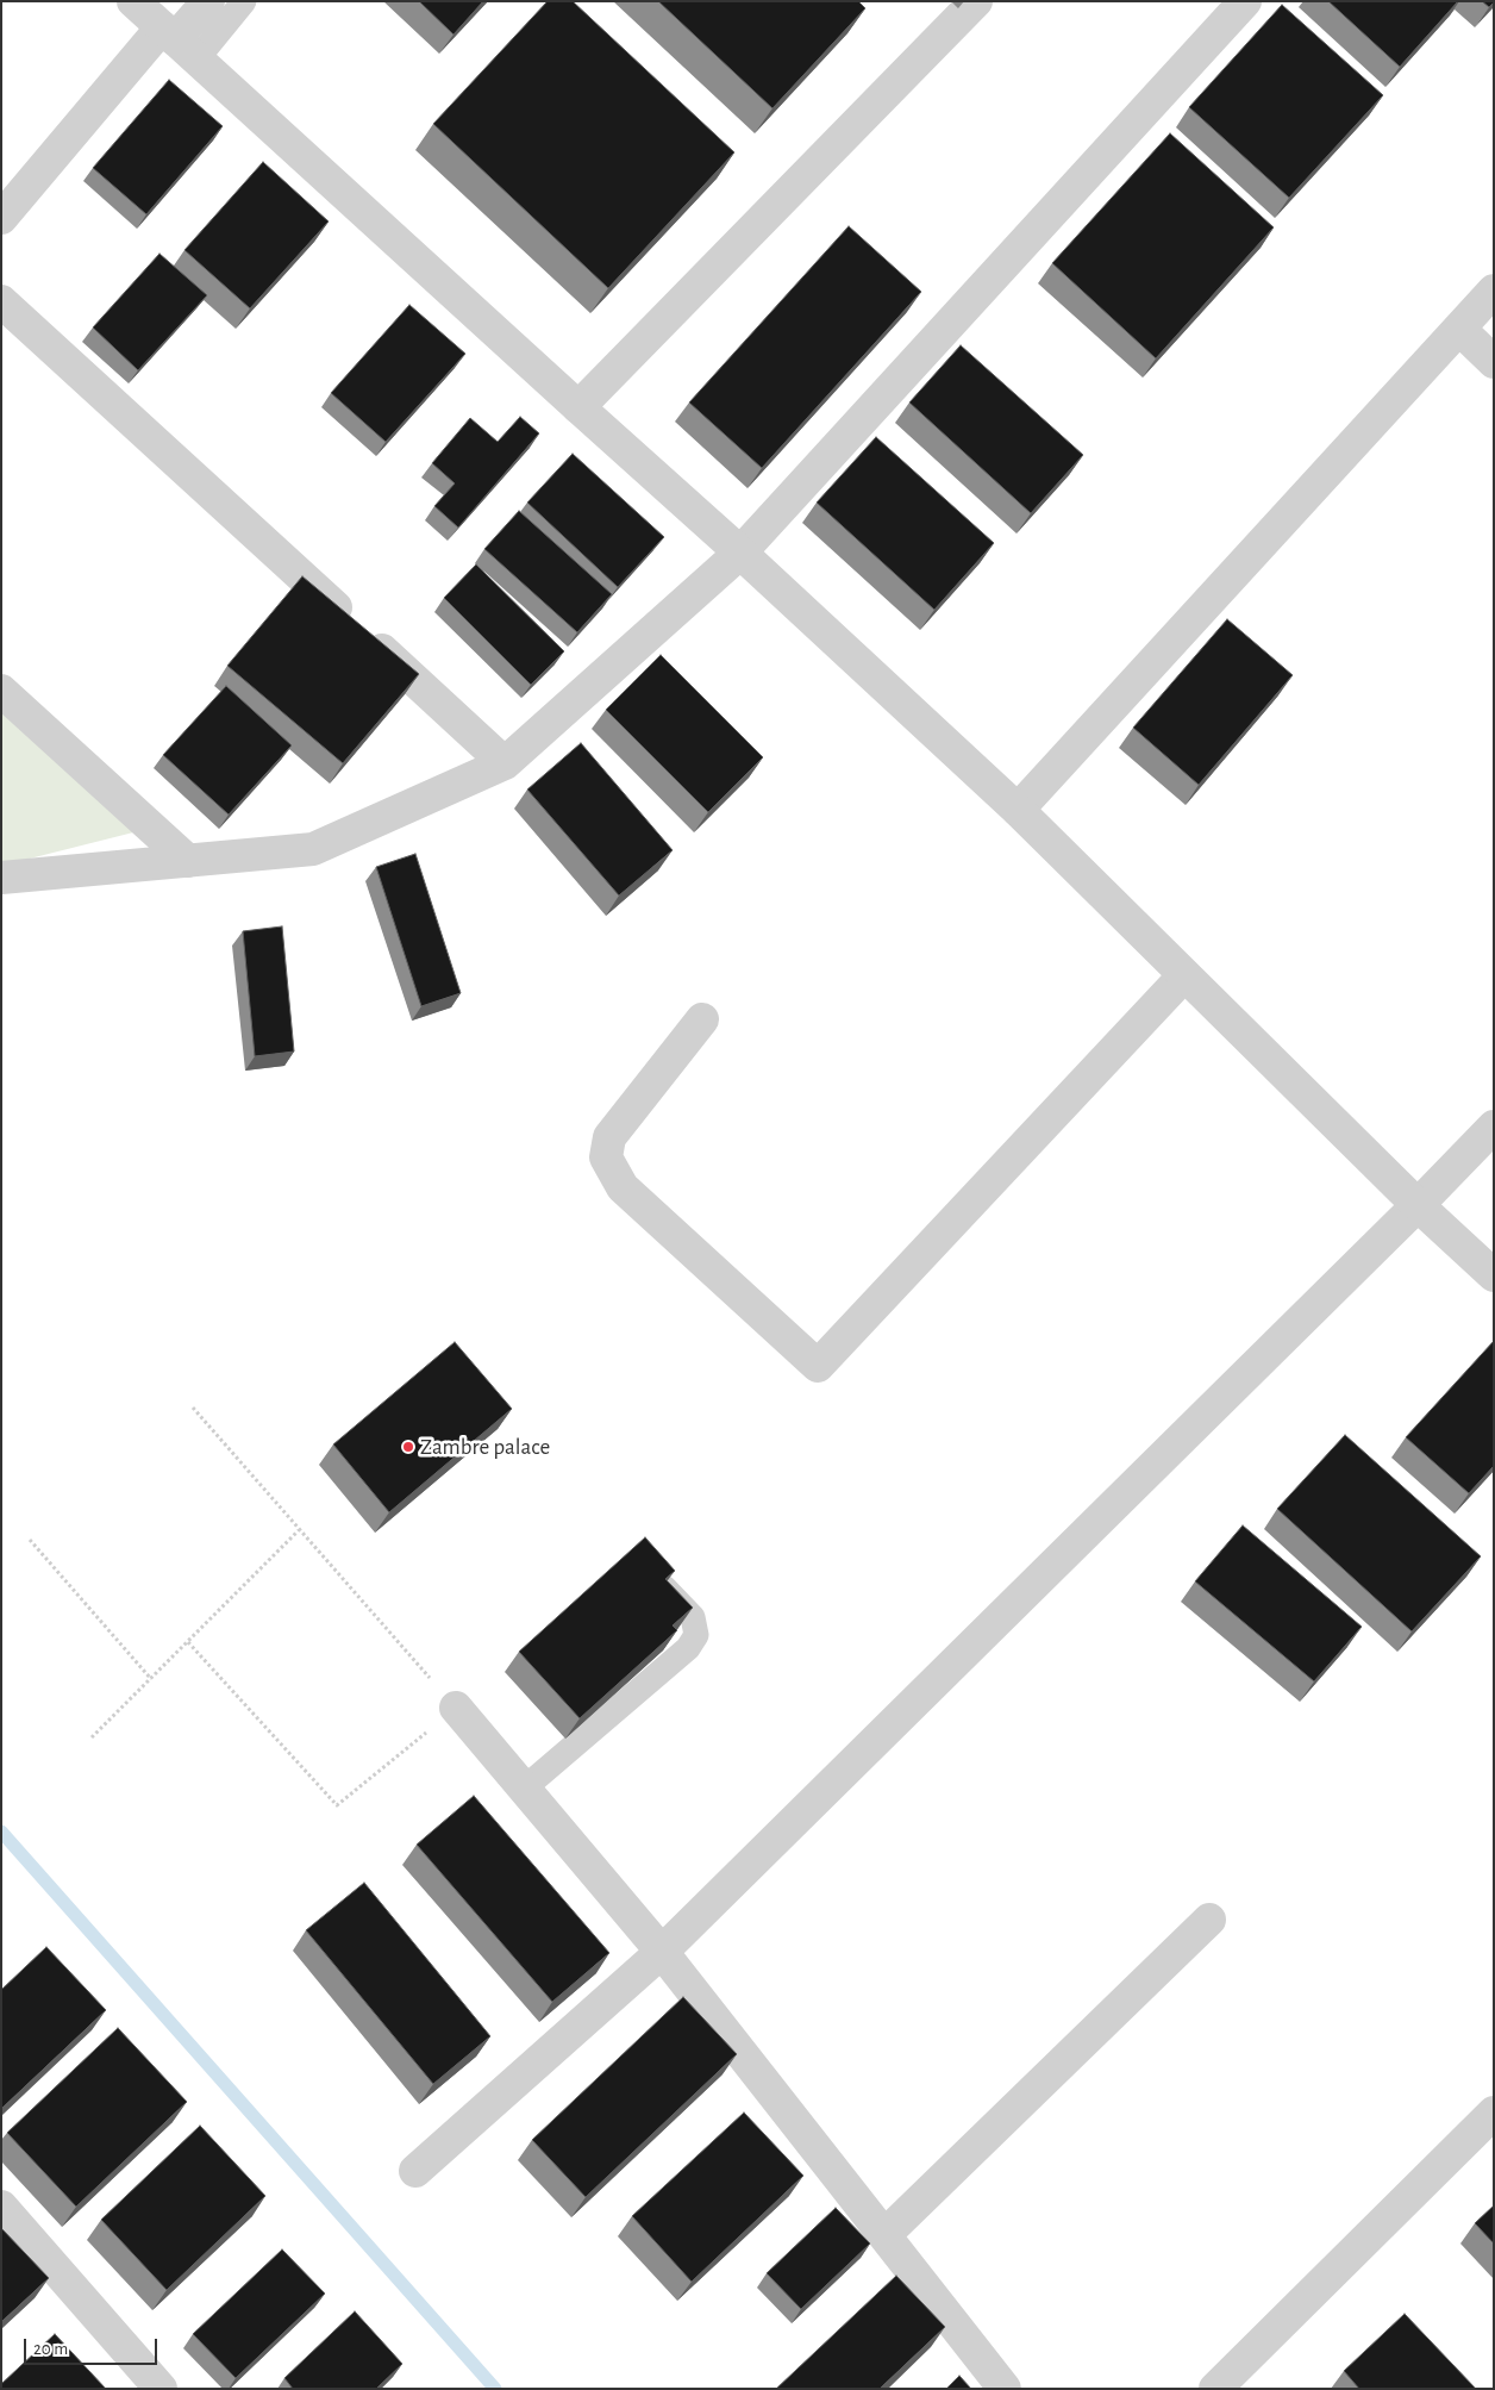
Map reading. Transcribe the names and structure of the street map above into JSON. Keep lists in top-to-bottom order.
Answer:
{
  "places": ["Zambre palace"],
  "scale_bar": "20 m"
}
